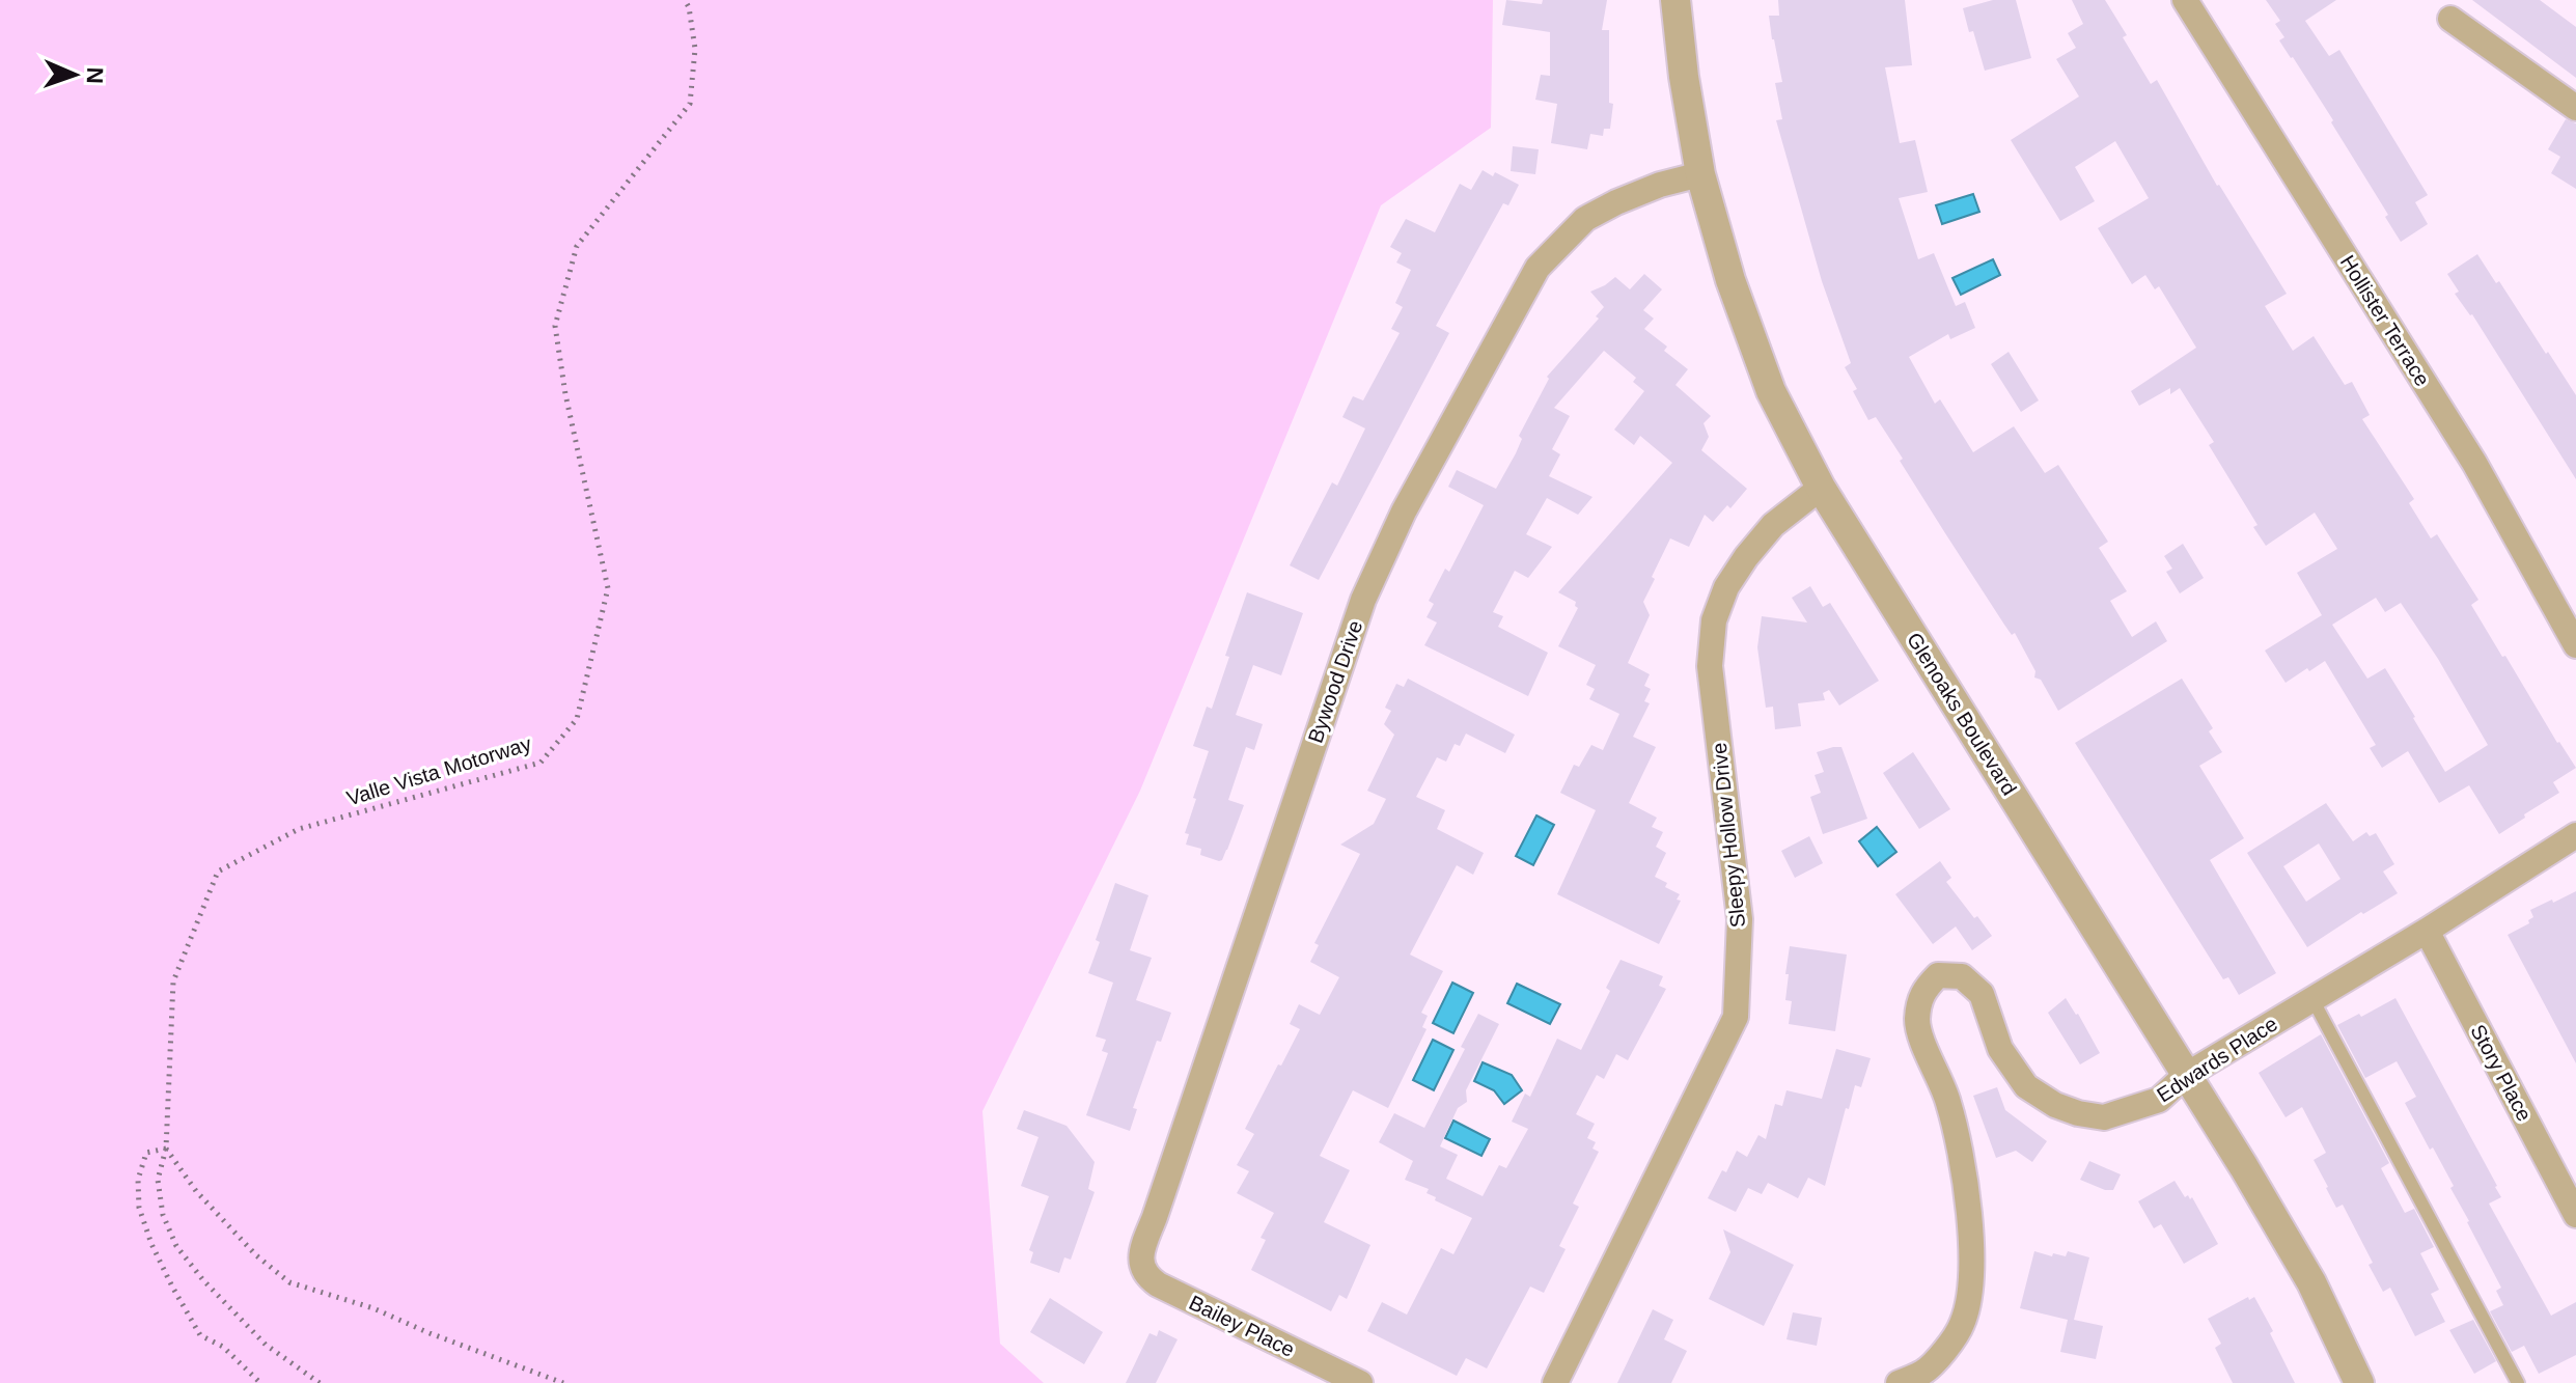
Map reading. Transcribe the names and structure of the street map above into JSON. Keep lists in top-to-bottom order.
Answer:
{
  "streets": {
    "street": [
      "Hollister Terrace",
      "Bywood Drive",
      "Glenoaks Boulevard",
      "Sleepy Hollow Drive",
      "Edwards Place",
      "Story Place",
      "Bailey Place"
    ],
    "path": ["Valle Vista Motorway"]
  },
  "crossings": [
    ["Bywood Drive", "Glenoaks Boulevard"],
    ["Bywood Drive", "Bailey Place"],
    ["Glenoaks Boulevard", "Sleepy Hollow Drive"],
    ["Glenoaks Boulevard", "Edwards Place"],
    ["Edwards Place", "Story Place"]
  ],
  "north": "right"
}
